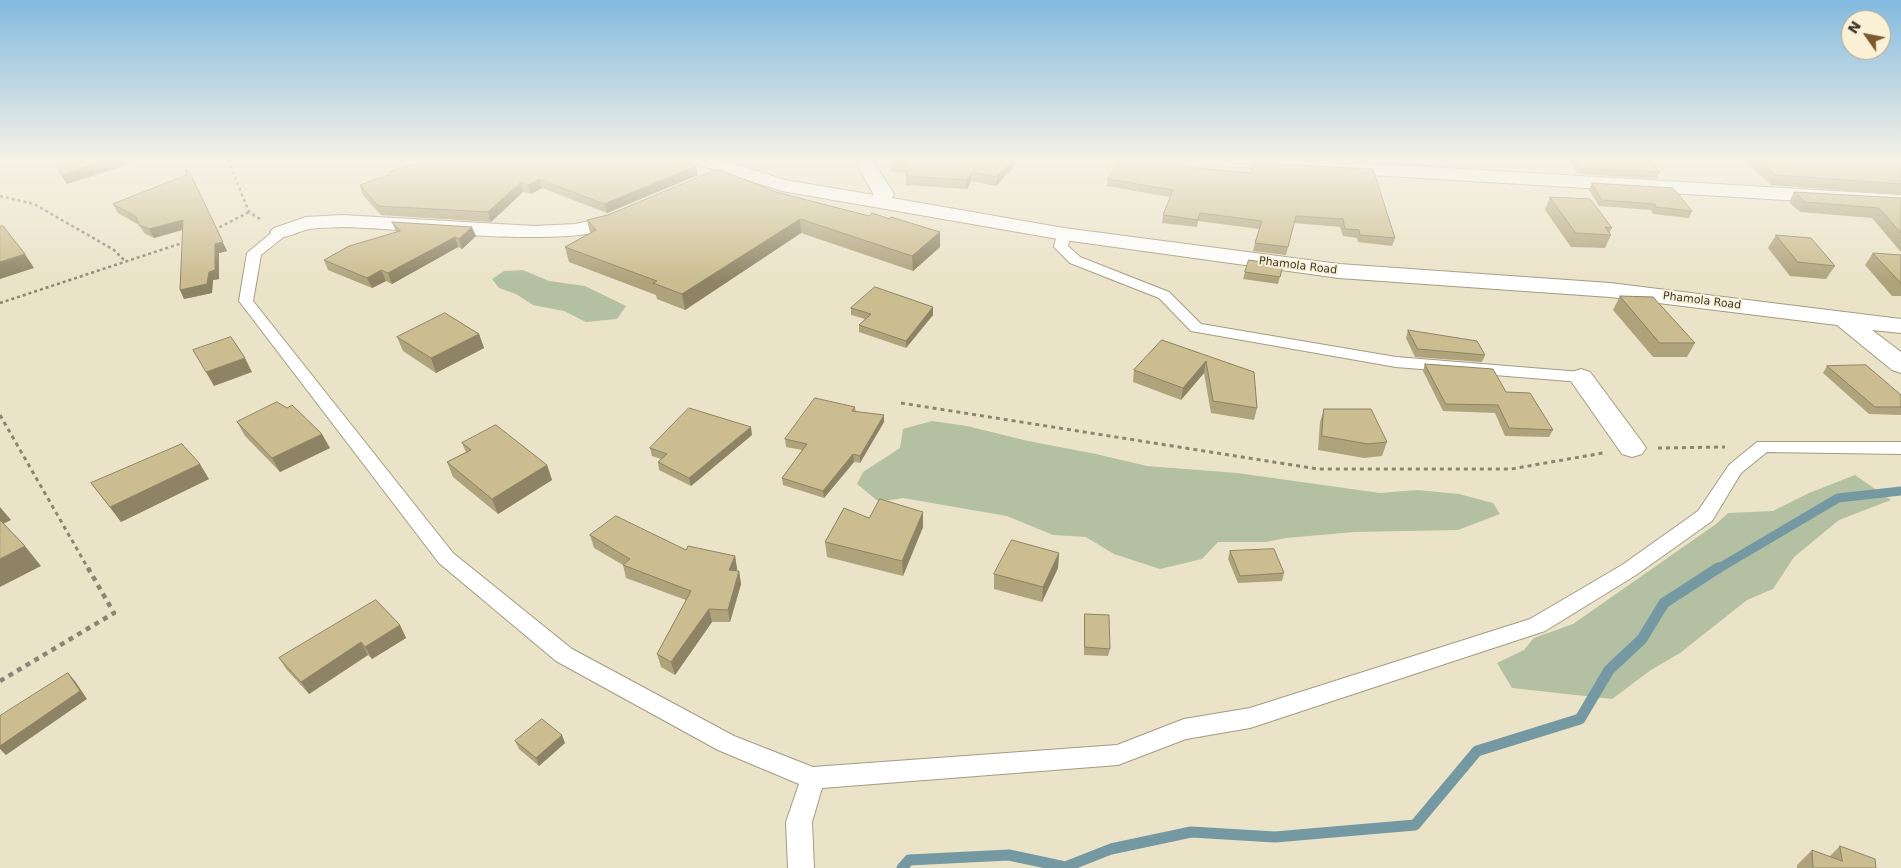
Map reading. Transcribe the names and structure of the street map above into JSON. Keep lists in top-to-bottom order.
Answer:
{
  "streets": {
    "street": ["Phamola Road"]
  },
  "north": "top left"
}
